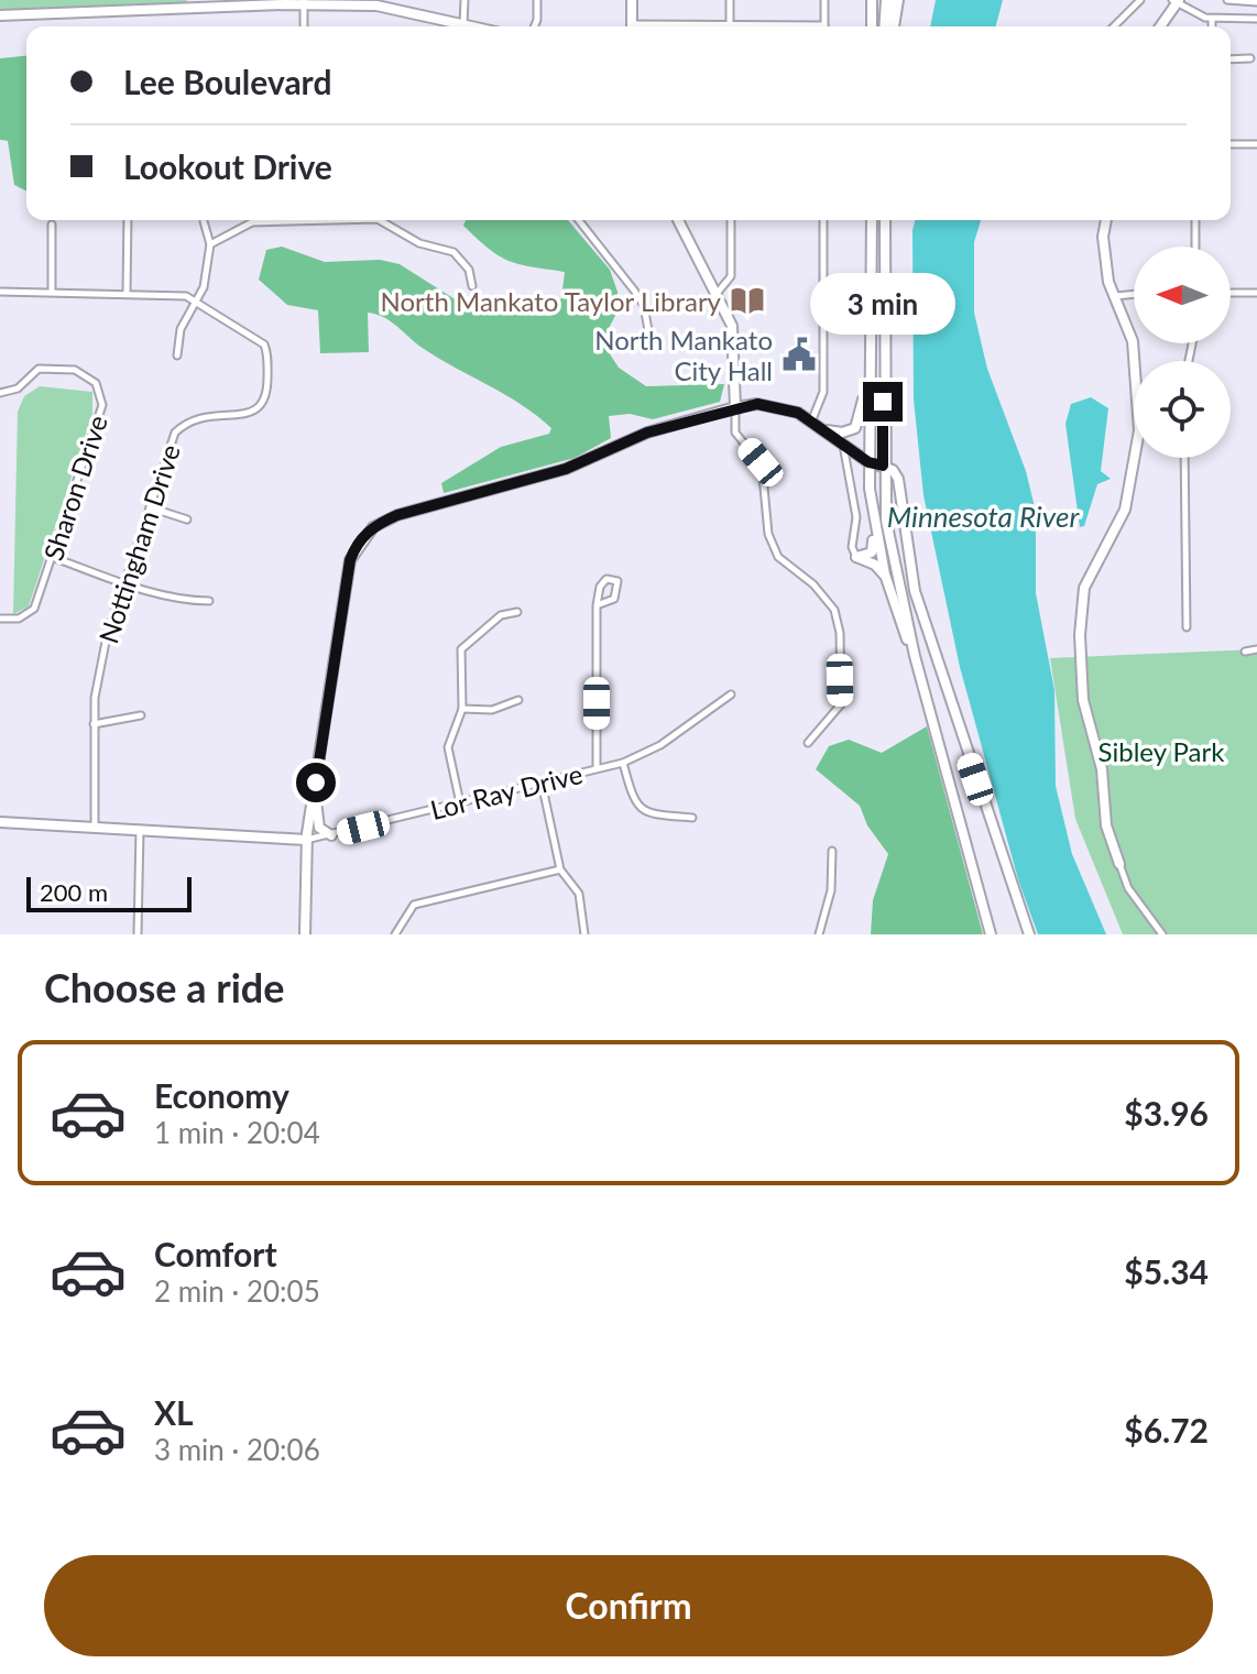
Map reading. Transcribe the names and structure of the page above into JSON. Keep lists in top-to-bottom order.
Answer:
{
  "streets": {
    "main road": ["Lor Ray Drive"],
    "street": ["Sharon Drive", "Nottingham Drive"]
  },
  "crossings": [
    ["Nottingham Drive", "Lor Ray Drive"]
  ],
  "water": ["Minnesota River"],
  "parks": ["Sibley Park"],
  "places": {
    "library": ["North Mankato Taylor Library"],
    "public building": ["North Mankato City Hall"]
  },
  "scale_bar": "200 m",
  "north": "left",
  "page": {
    "banner": ["Lee Boulevard", "Lookout Drive"],
    "bubble": "3 min",
    "scale": "200 m",
    "heading": "Choose a ride",
    "list": [
      {
        "name": "Economy",
        "note": "1 min · 20:04",
        "value": "$3.96"
      },
      {
        "name": "Comfort",
        "note": "2 min · 20:05",
        "value": "$5.34"
      },
      {
        "name": "XL",
        "note": "3 min · 20:06",
        "value": "$6.72"
      }
    ],
    "buttons": "Confirm"
  }
}
